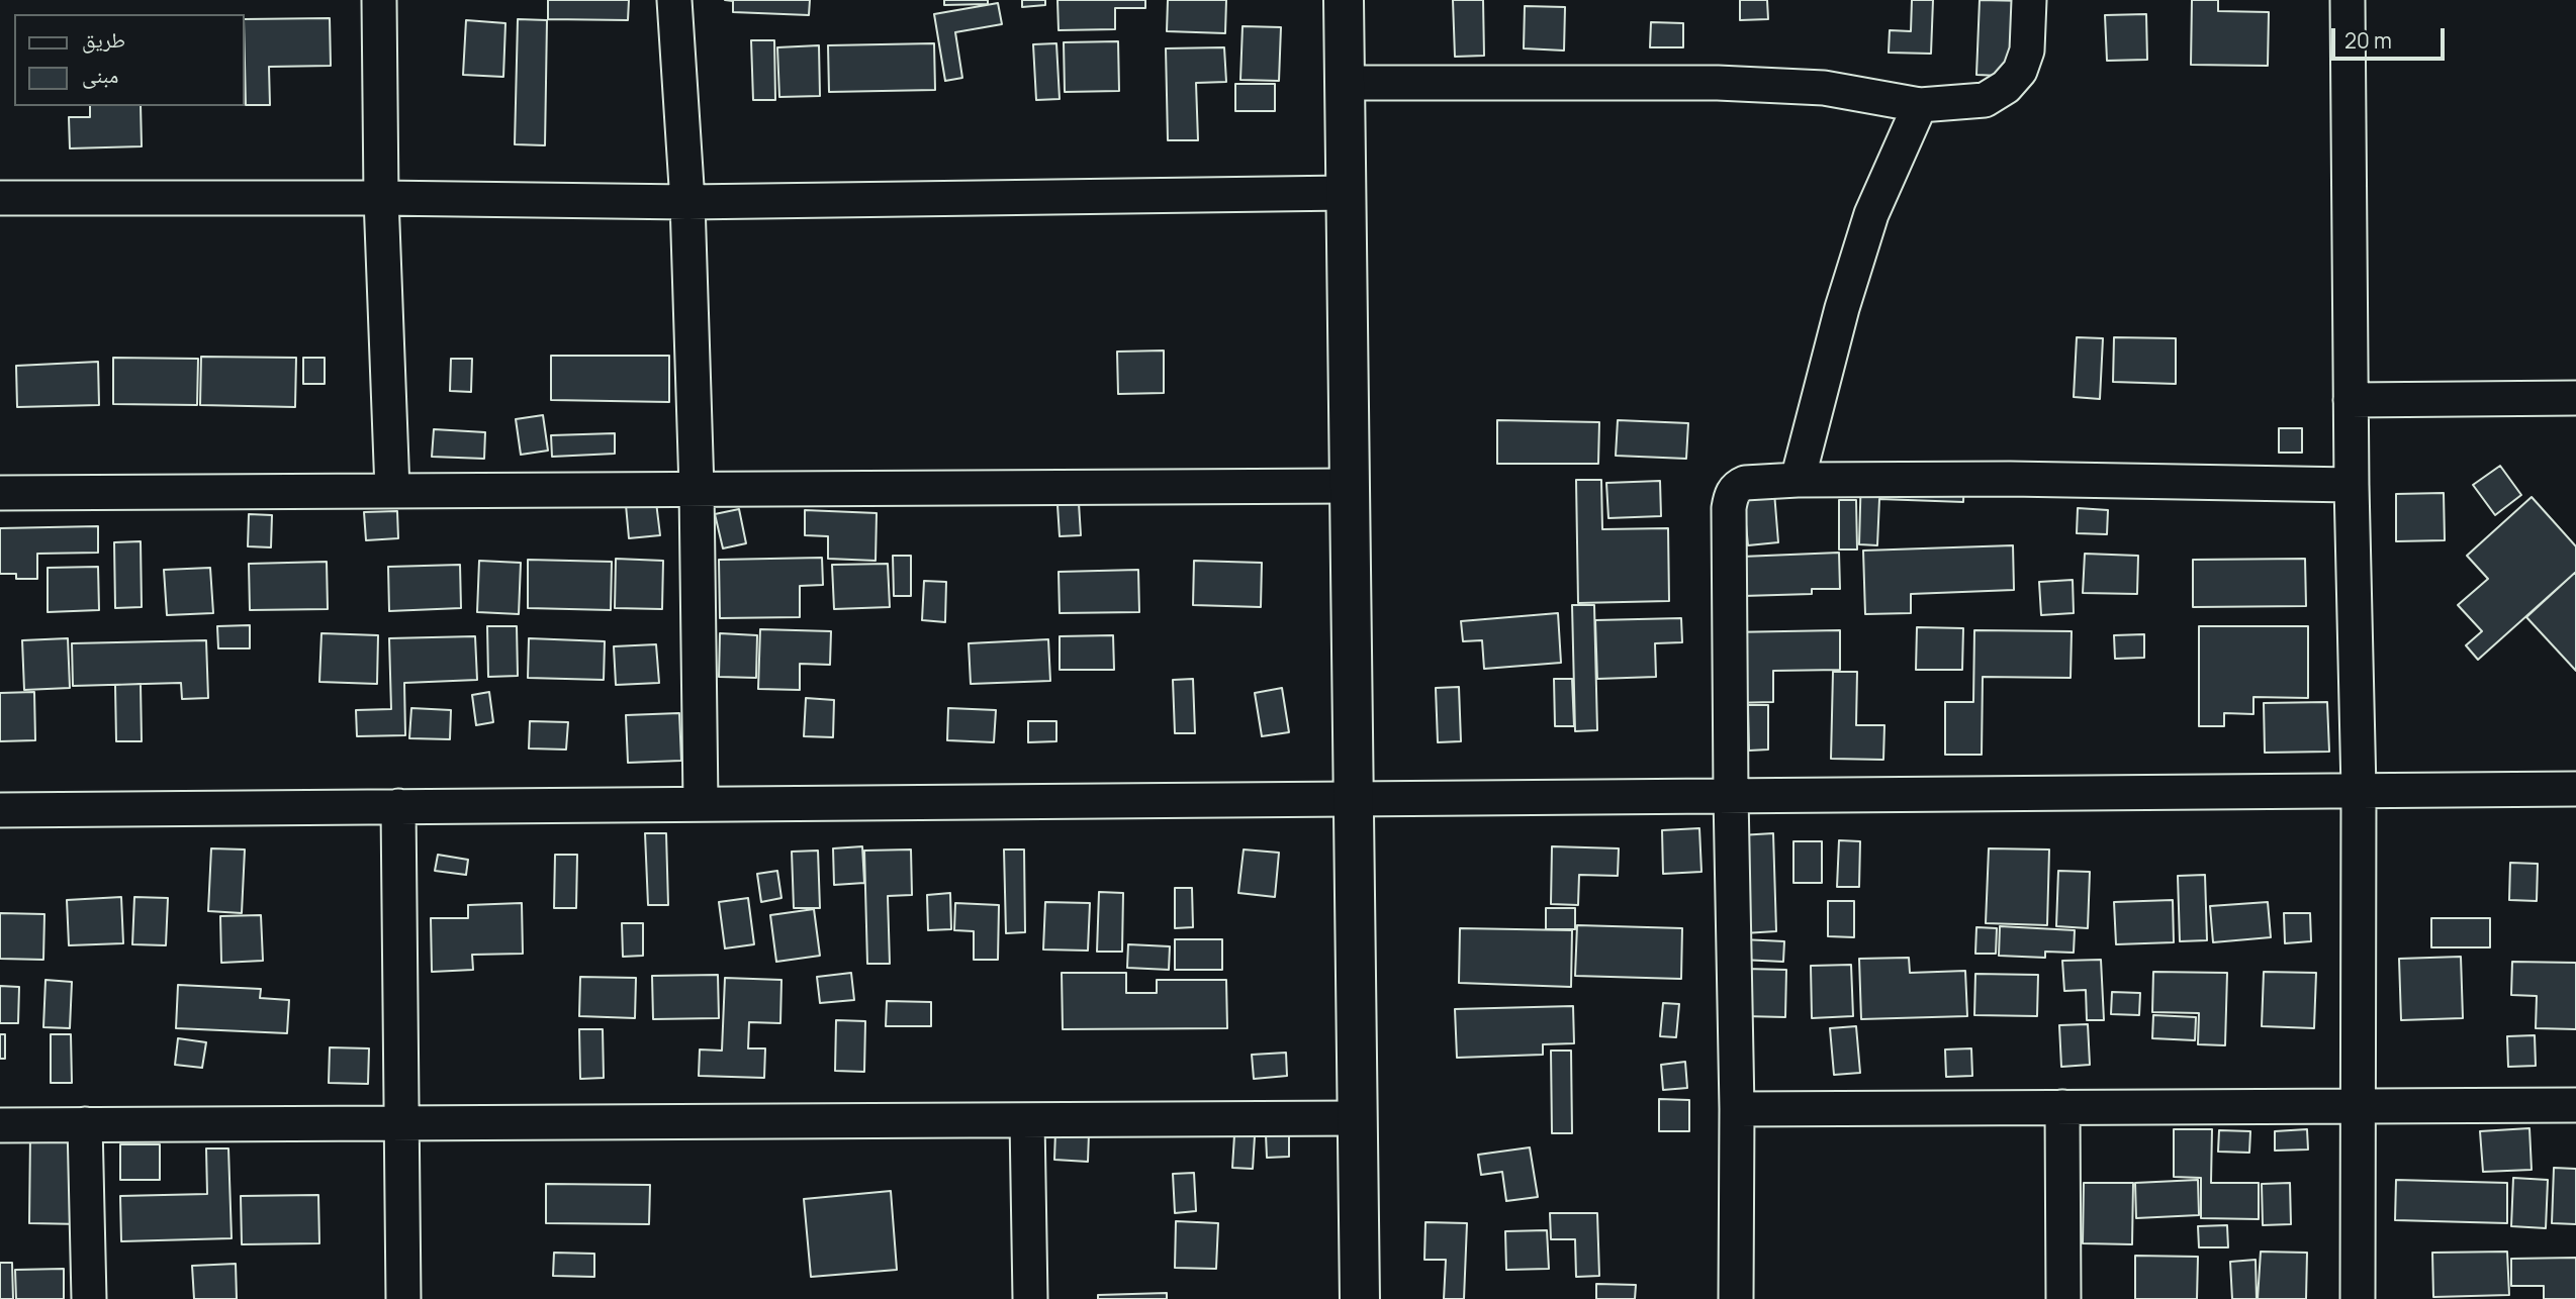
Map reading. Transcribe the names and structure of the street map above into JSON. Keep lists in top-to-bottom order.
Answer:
{
  "legend": ["طريق", "مبنى"],
  "scale_bar": "20 m"
}
